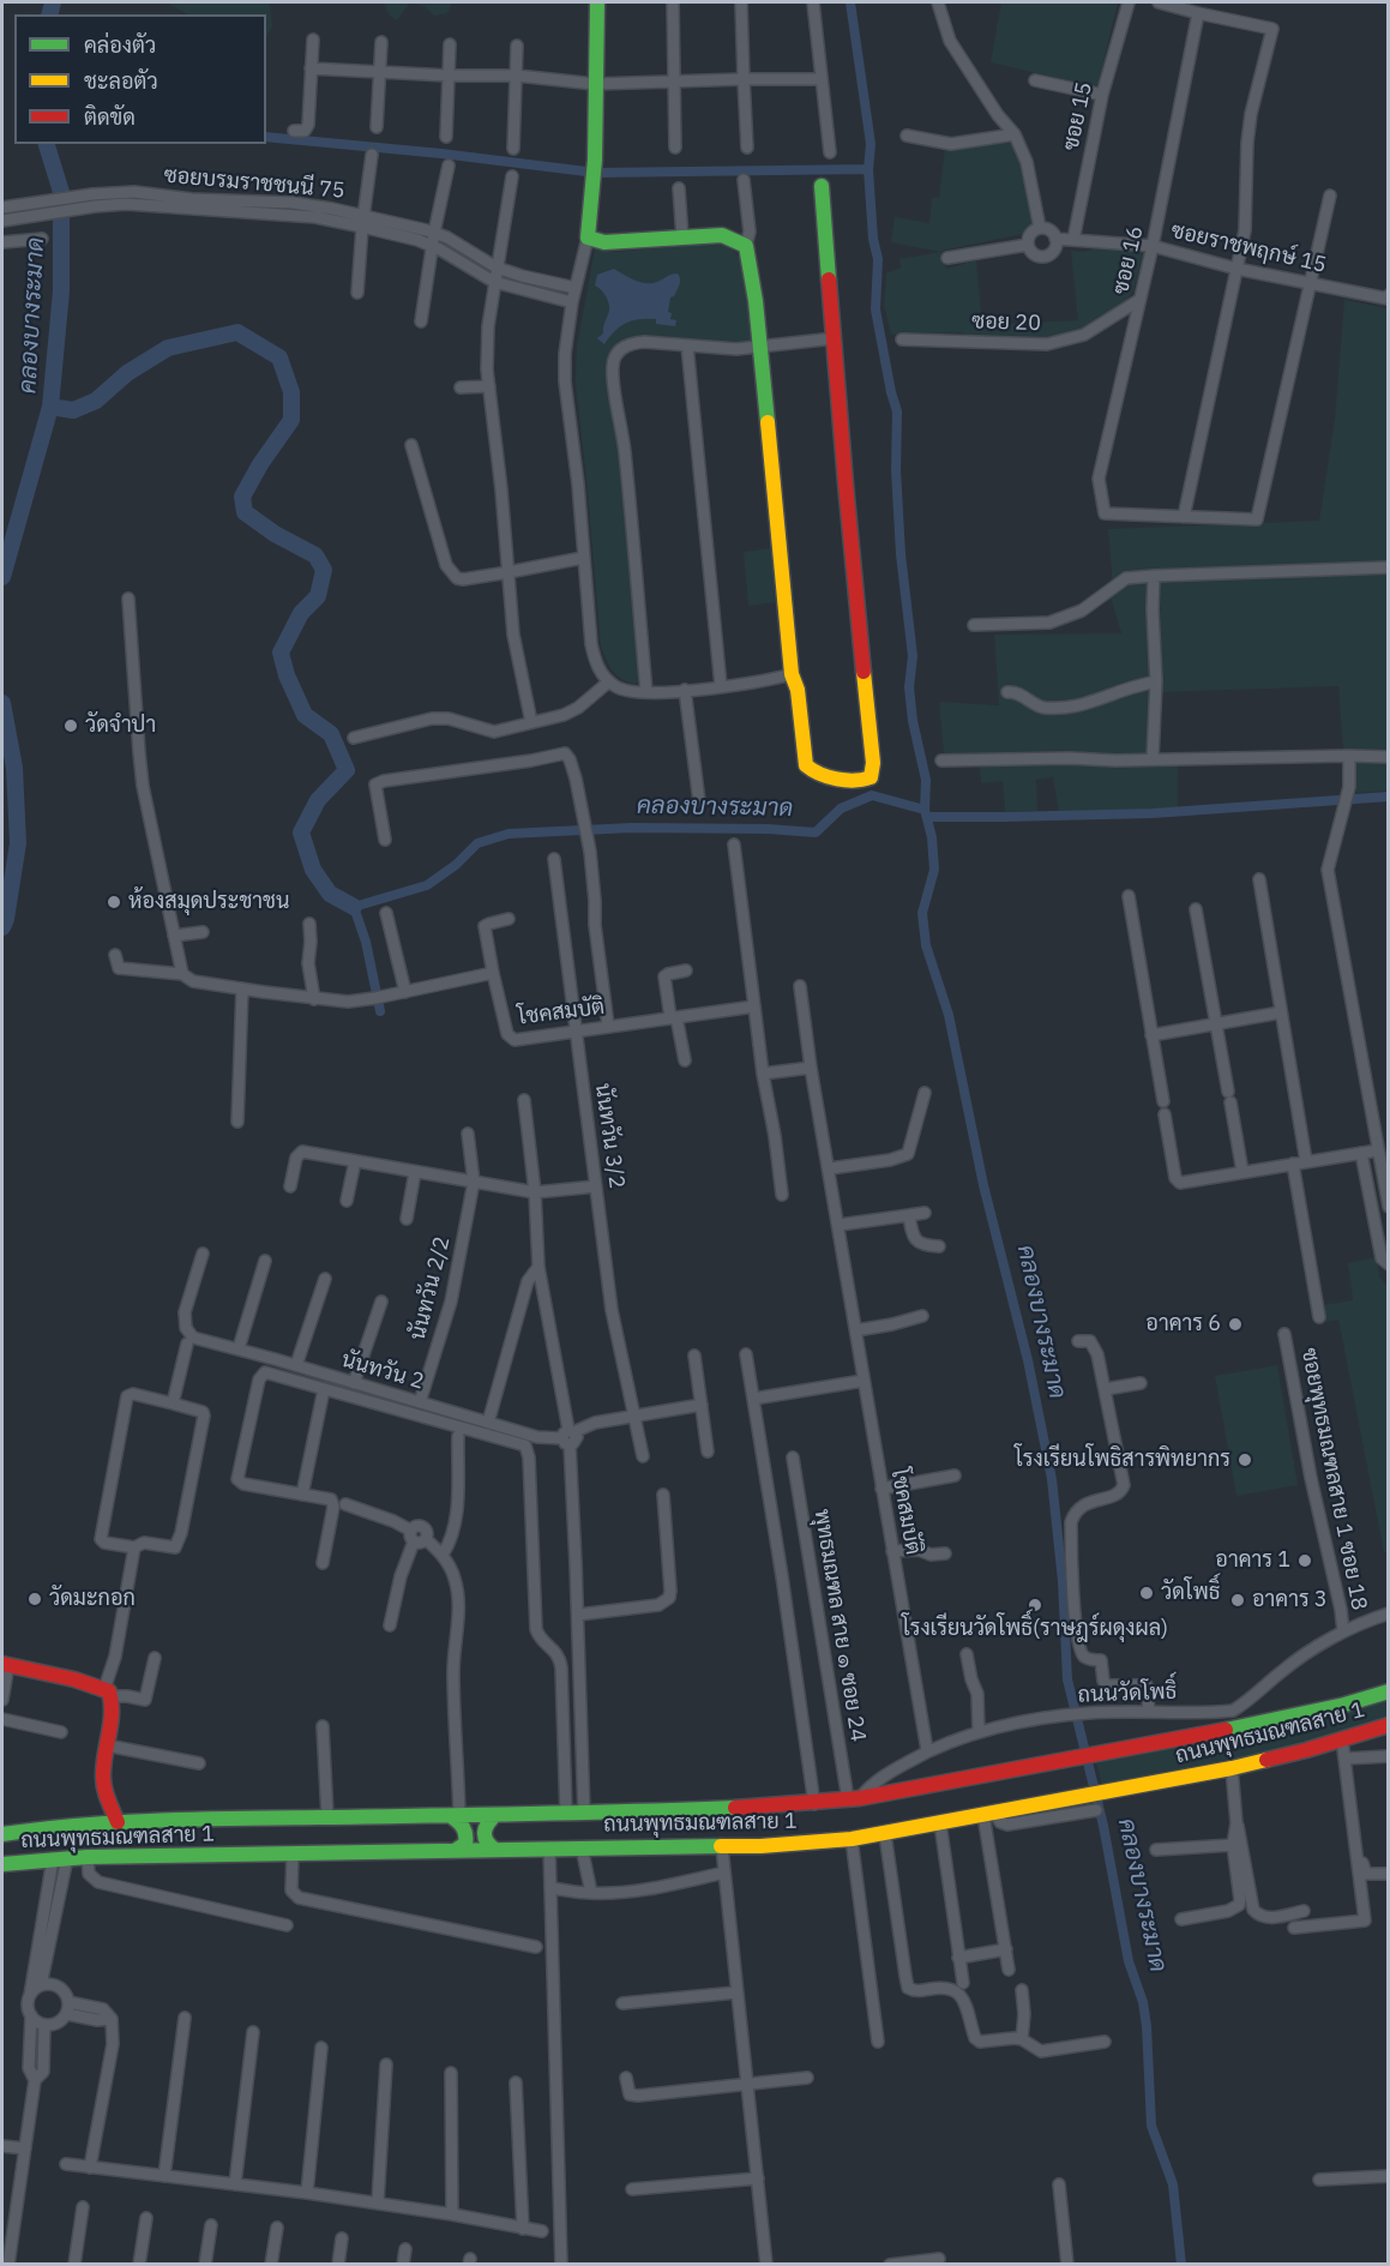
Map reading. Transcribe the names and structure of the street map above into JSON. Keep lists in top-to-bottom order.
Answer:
{
  "streets": {
    "main road": ["ถนนพุทธมณฑลสาย 1"],
    "street": [
      "ซอย 15",
      "ซอยบรมราชชนนี 75",
      "ซอยราชพฤกษ์ 15",
      "ซอย 16",
      "ซอย 20",
      "โชคสมบัติ",
      "นันทวัน 3/2",
      "นันทวัน 2/2",
      "นันทวัน 2",
      "ซอยพุทธมณฑลสาย 1 ซอย 18",
      "พุทธมณฑล สาย ๑ ซอย 24",
      "ถนนวัดโพธิ์"
    ]
  },
  "crossings": [
    ["ซอย 15", "ซอยราชพฤกษ์ 15"],
    ["ซอยราชพฤกษ์ 15", "ซอย 16"],
    ["ซอย 16", "ซอย 20"],
    ["โชคสมบัติ", "นันทวัน 3/2"],
    ["โชคสมบัติ", "ถนนวัดโพธิ์"],
    ["นันทวัน 2/2", "นันทวัน 2"],
    ["พุทธมณฑล สาย ๑ ซอย 24", "ถนนวัดโพธิ์"],
    ["พุทธมณฑล สาย ๑ ซอย 24", "ถนนพุทธมณฑลสาย 1"],
    ["ถนนวัดโพธิ์", "ถนนพุทธมณฑลสาย 1"]
  ],
  "water": ["คลองบางระมาด"],
  "places": [
    "วัดจำปา",
    "ห้องสมุดประชาชน",
    "อาคาร 6",
    "โรงเรียนโพธิสารพิทยากร",
    "อาคาร 1",
    "วัดโพธิ์",
    "วัดมะกอก",
    "อาคาร 3",
    "โรงเรียนวัดโพธิ์(ราษฎร์ผดุงผล)"
  ],
  "legend": ["คล่องตัว", "ชะลอตัว", "ติดขัด"]
}
